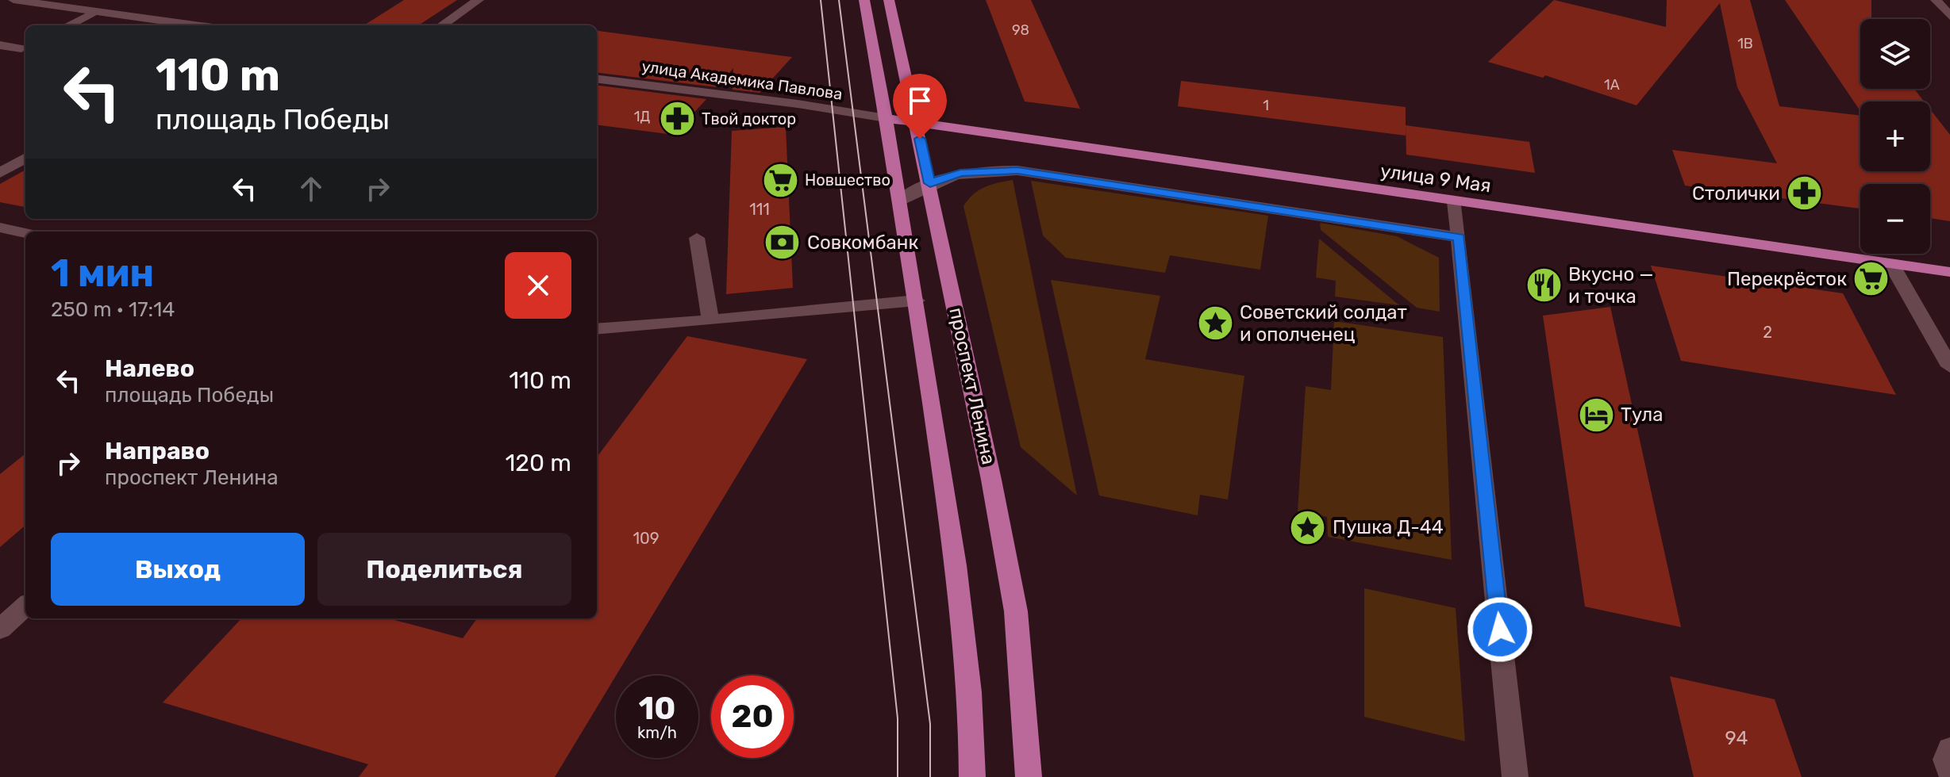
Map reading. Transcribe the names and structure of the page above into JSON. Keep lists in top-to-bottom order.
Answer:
{
  "streets": {
    "main road": ["улица 9 Мая", "проспект Ленина"],
    "street": ["улица Академика Павлова"]
  },
  "crossings": [
    ["улица Академика Павлова", "улица 9 Мая"],
    ["улица Академика Павлова", "проспект Ленина"],
    ["улица 9 Мая", "проспект Ленина"]
  ],
  "places": {
    "pharmacy": ["Твой доктор", "Столички"],
    "supermarket": ["Новшество", "Перекрёсток"],
    "bank": ["Совкомбанк"],
    "restaurant": ["Вкусно — и точка"],
    "place": ["Советский солдат и ополченец", "Пушка Д-44"],
    "hotel": ["Тула"]
  },
  "house_numbers": [
    "98",
    "1В",
    "1А",
    "1",
    "1Д",
    "111",
    "2",
    "109",
    "94"
  ],
  "page": {
    "map_buttons": ["+", "−"],
    "turn": ["110 m", "площадь Победы"],
    "heading": ["1 мин", "250 m · 17:14"],
    "list": [
      {
        "name": "Налево",
        "note": "площадь Победы",
        "value": "110 m"
      },
      {
        "name": "Направо",
        "note": "проспект Ленина",
        "value": "120 m"
      }
    ],
    "buttons": ["Выход", "Поделиться"],
    "speed": "10 km/h",
    "limit": "20"
  }
}
